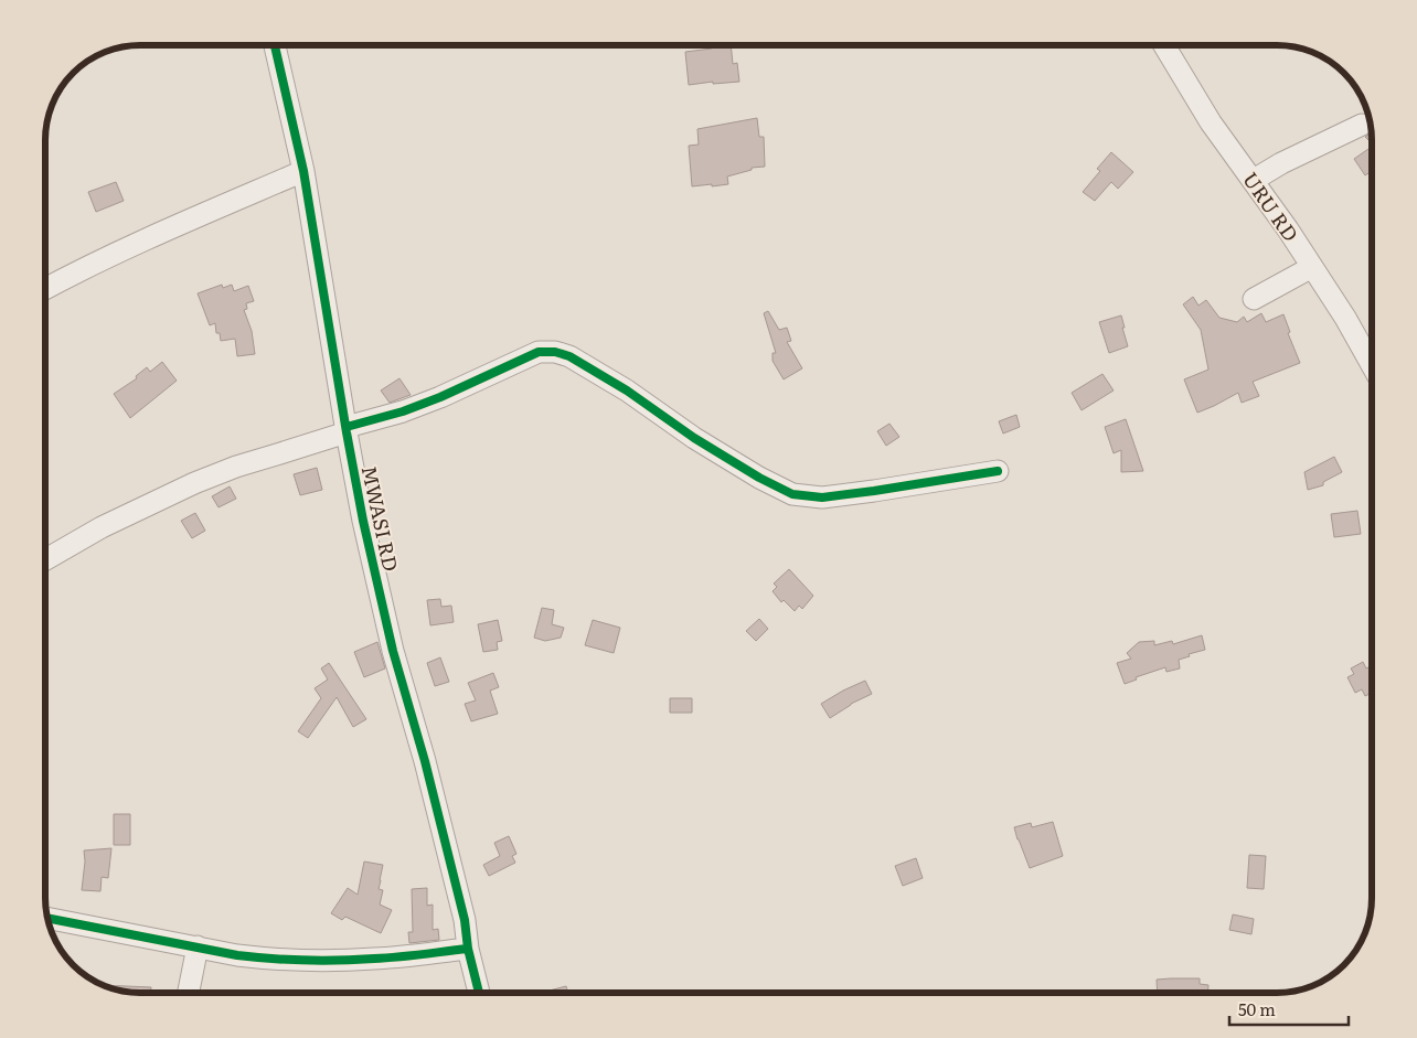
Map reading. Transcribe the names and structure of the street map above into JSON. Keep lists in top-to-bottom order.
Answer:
{
  "streets": {
    "street": ["URU RD", "MWASI RD"]
  },
  "scale_bar": "50 m"
}
